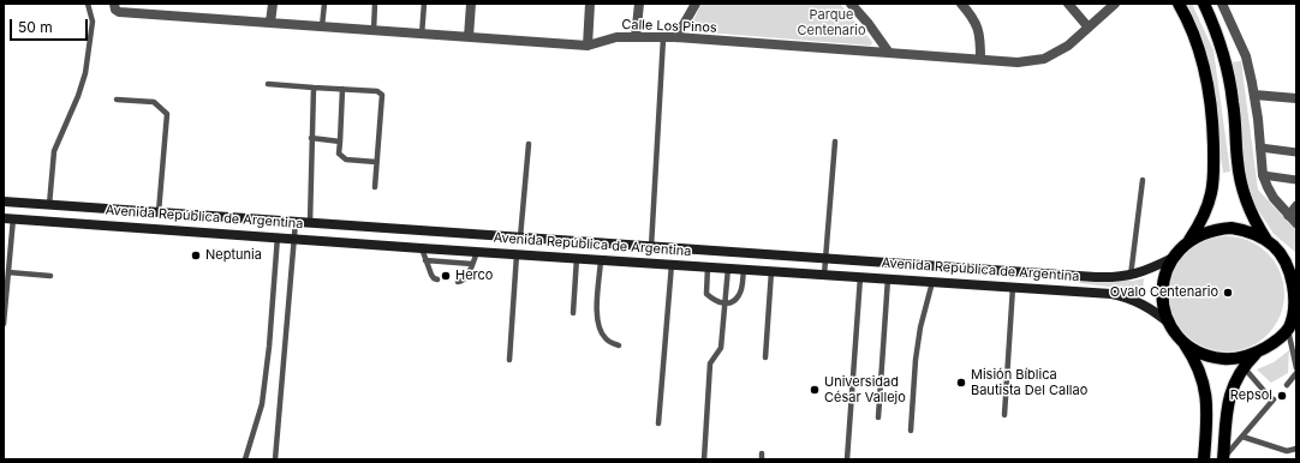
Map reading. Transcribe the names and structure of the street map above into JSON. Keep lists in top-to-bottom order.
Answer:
{
  "streets": {
    "main road": ["Avenida República de Argentina"],
    "street": ["Calle Los Pinos"]
  },
  "parks": ["Parque Centenario"],
  "places": [
    "Neptunia",
    "Herco",
    "Ovalo Centenario",
    "Misión Bíblica Bautista Del Callao",
    "Universidad César Vallejo",
    "Repsol"
  ],
  "scale_bar": "50 m"
}
